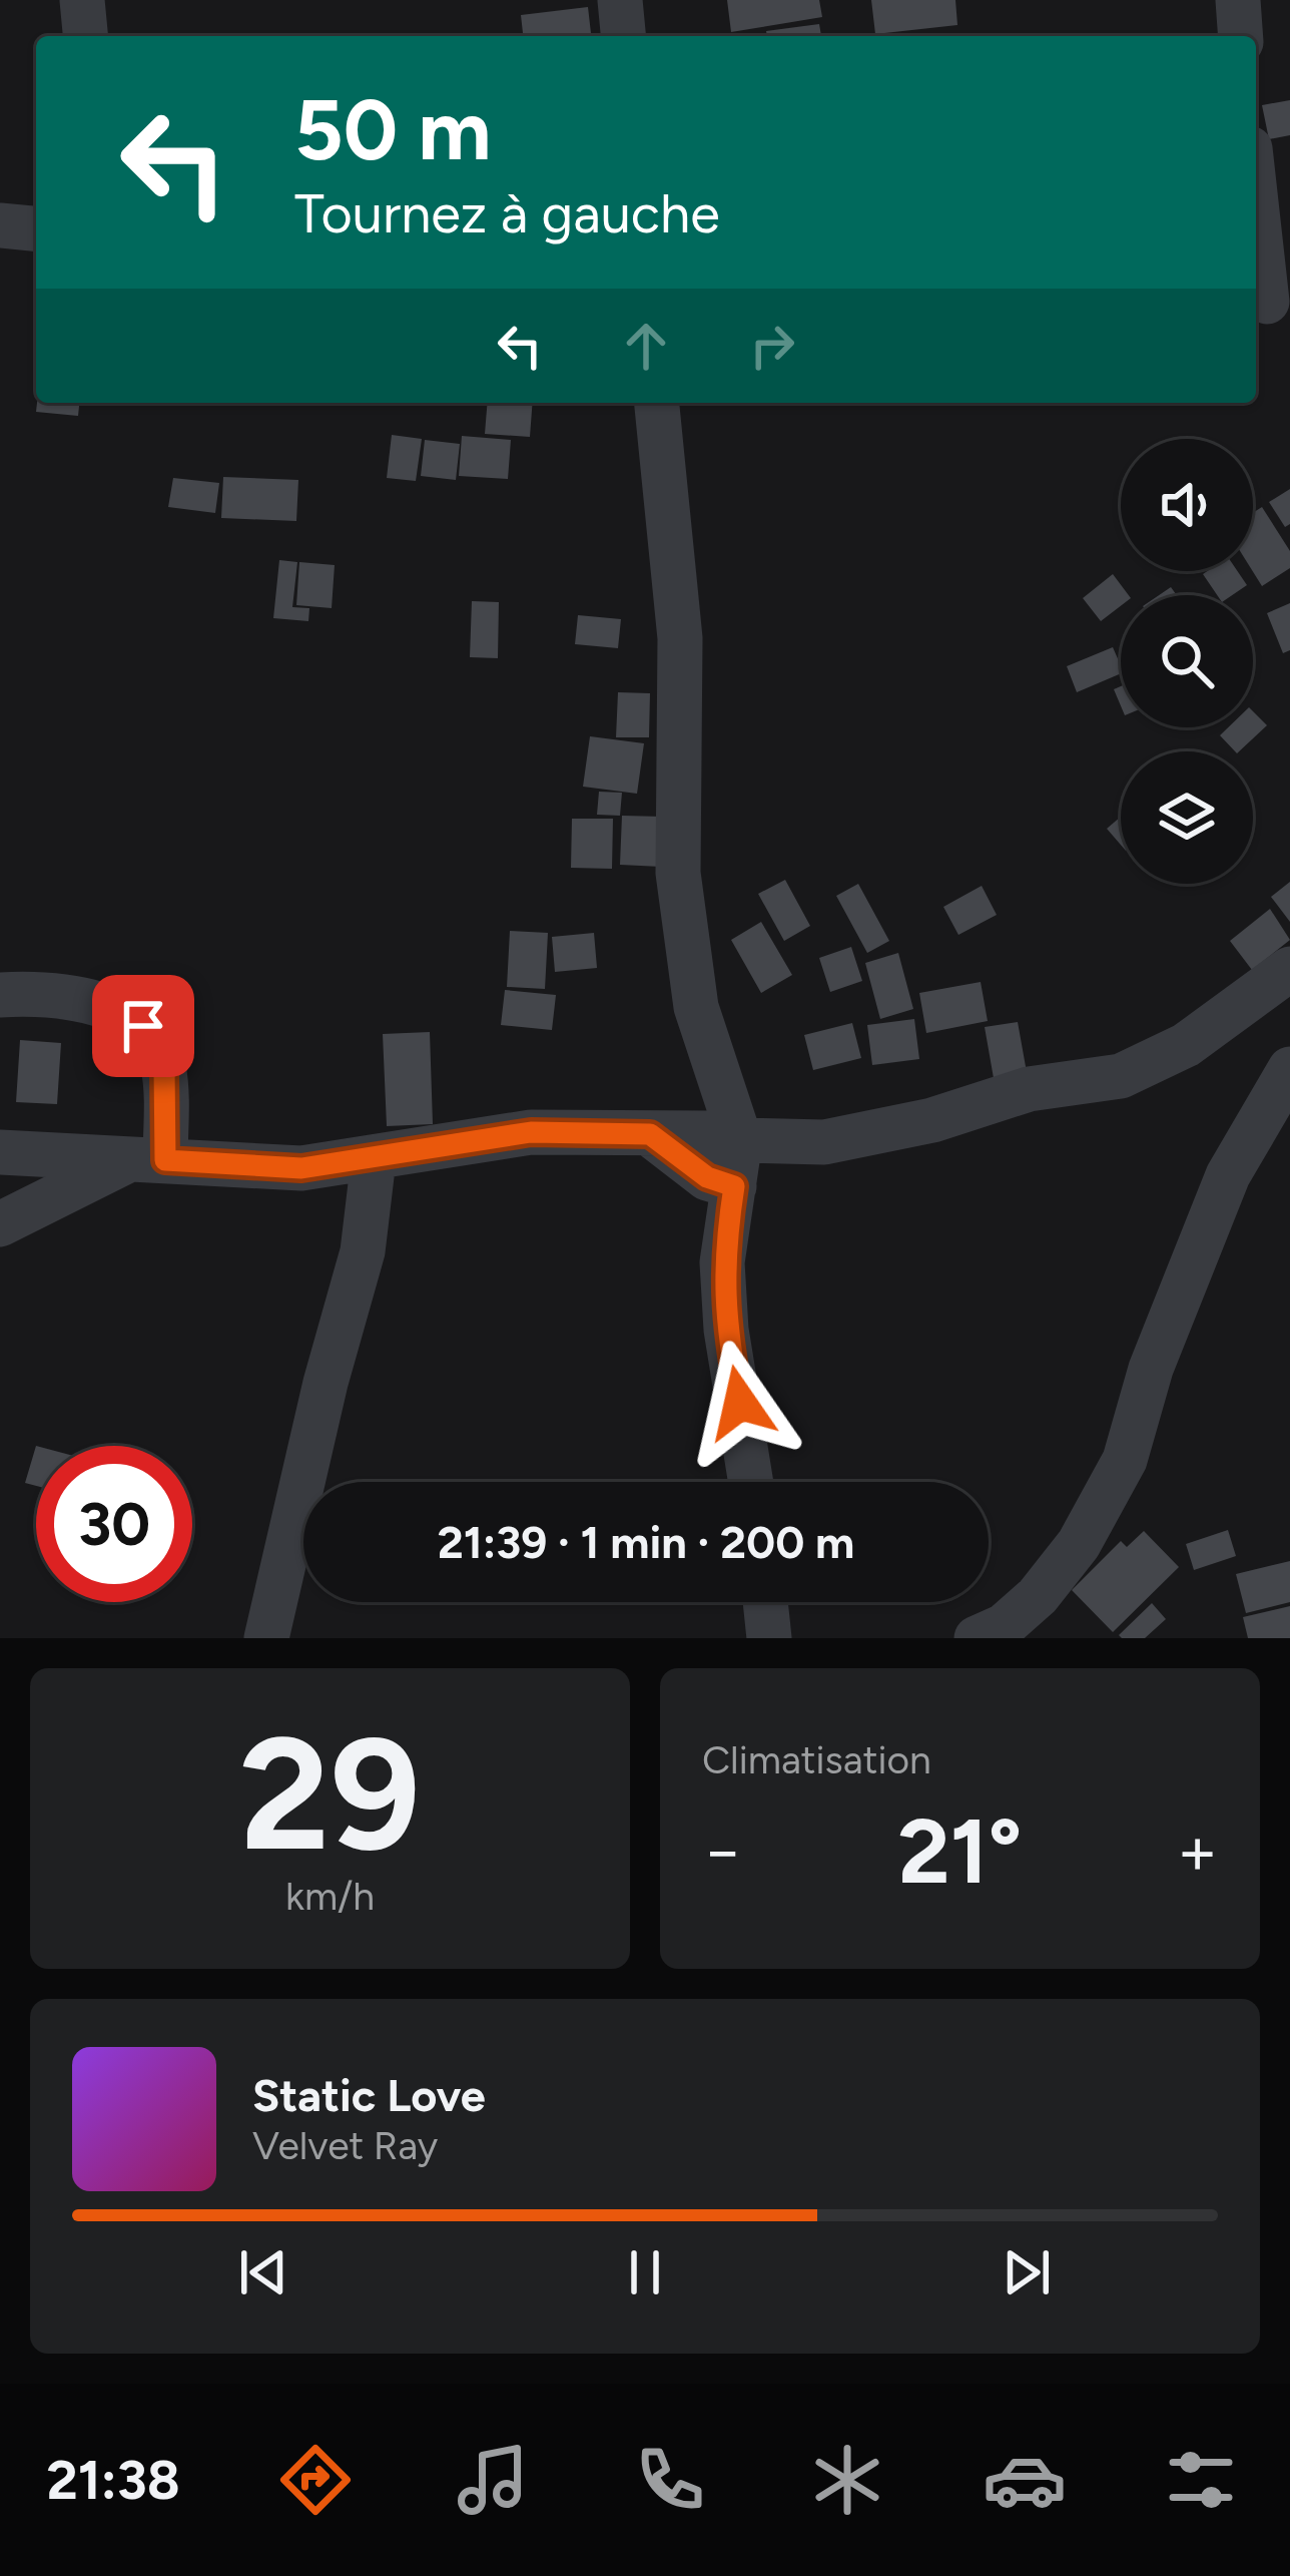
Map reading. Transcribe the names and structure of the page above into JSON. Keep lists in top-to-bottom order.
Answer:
{
  "page": {
    "turn": ["50 m", "Tournez à gauche"],
    "limit": "30",
    "trip": "21:39 · 1 min · 200 m",
    "tile": [
      ["29", "km/h"],
      "Climatisation"
    ],
    "heat": ["−", "21°", "+"],
    "song": ["Static Love", "Velvet Ray"],
    "tabs": "21:38"
  }
}
